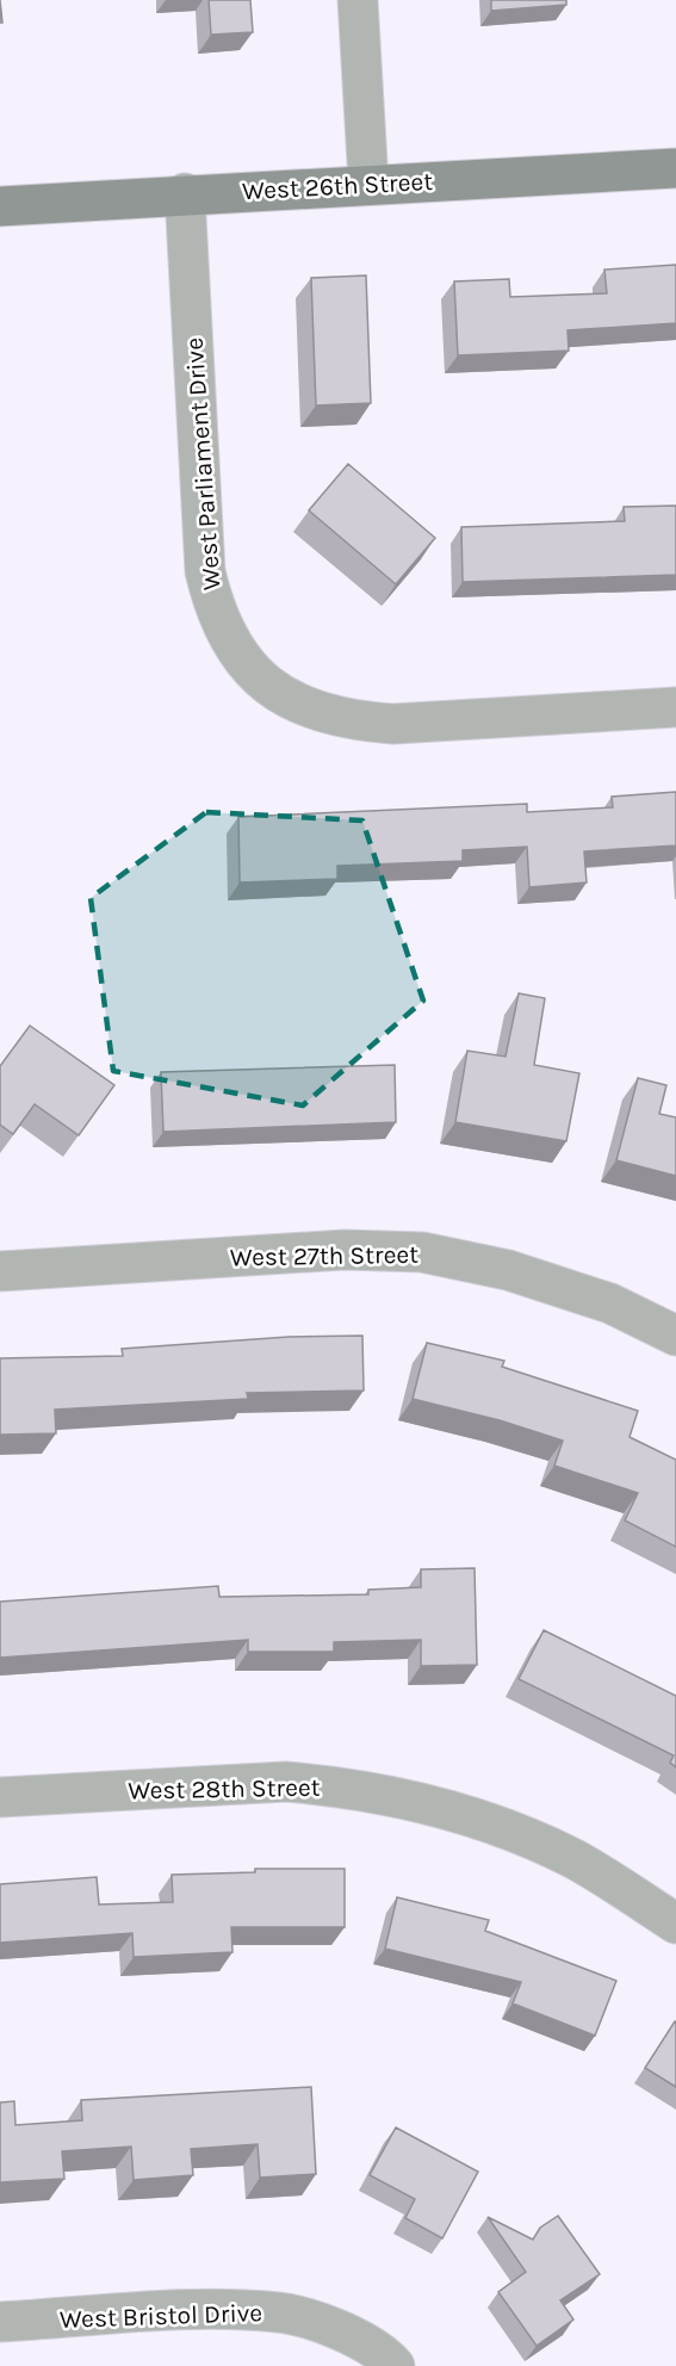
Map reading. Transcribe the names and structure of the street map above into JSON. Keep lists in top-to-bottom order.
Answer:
{
  "streets": {
    "main road": ["West 26th Street"],
    "street": [
      "West Parliament Drive",
      "West 27th Street",
      "West 28th Street",
      "West Bristol Drive"
    ]
  },
  "crossings": [
    ["West 26th Street", "West Parliament Drive"]
  ]
}
